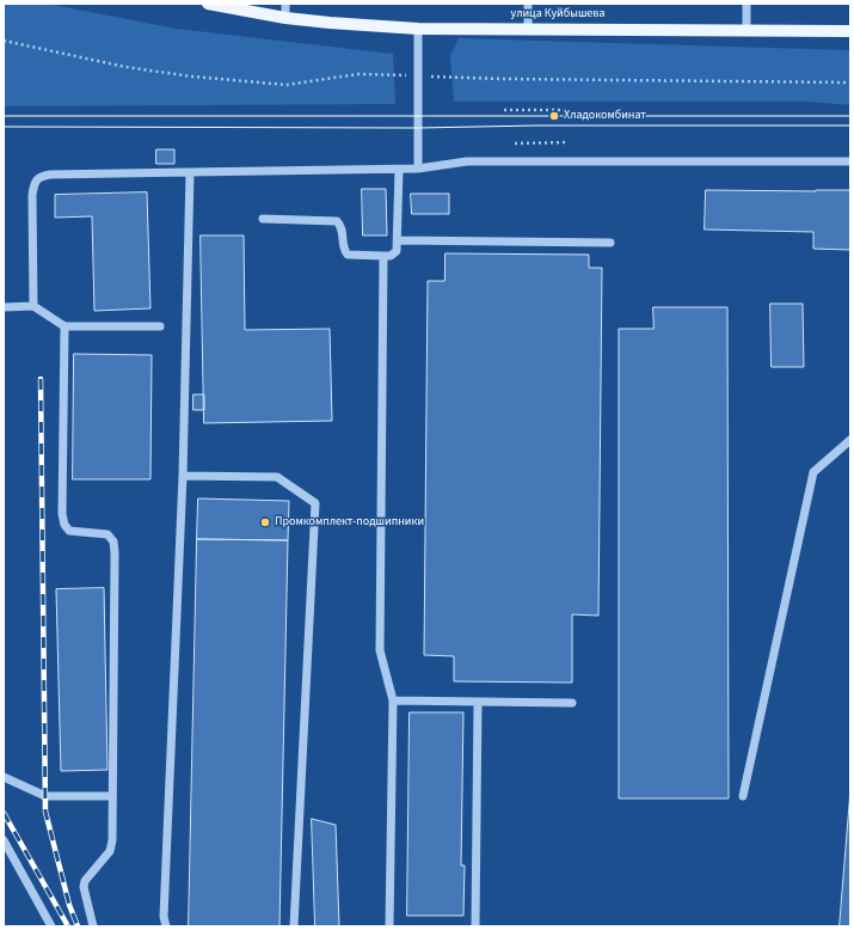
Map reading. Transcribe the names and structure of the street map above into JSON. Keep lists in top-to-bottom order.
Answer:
{
  "streets": {
    "main road": ["улица Куйбышева"]
  },
  "places": ["Хладокомбинат", "Промкомплект-подшипники"]
}
